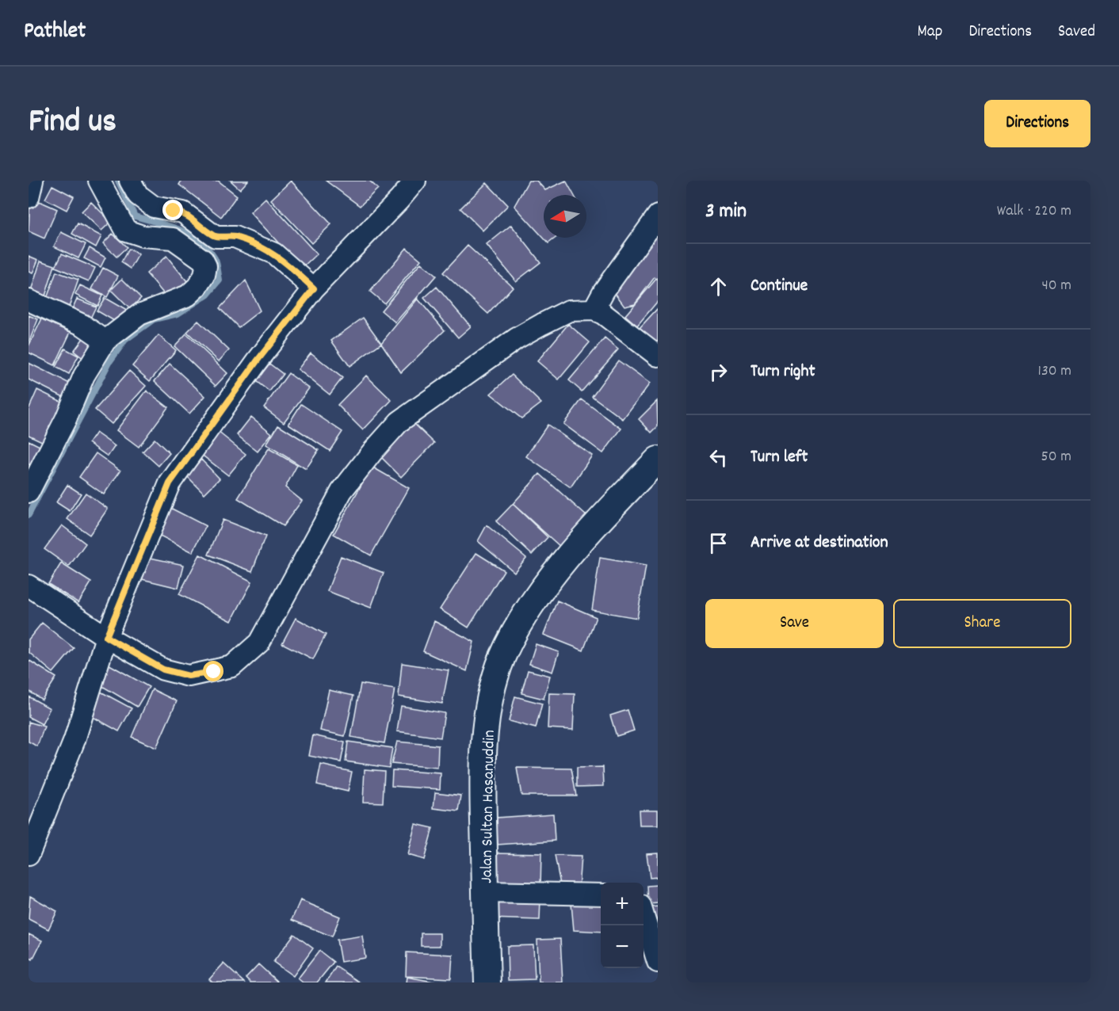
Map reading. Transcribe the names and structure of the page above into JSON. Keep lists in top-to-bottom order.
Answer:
{
  "streets": {
    "main road": ["Jalan Sultan Hasanuddin"]
  },
  "north": "left",
  "page": {
    "header": "Pathlet",
    "nav": ["Map", "Directions", "Saved"],
    "title": "Find us",
    "buttons": [
      "Directions",
      ["Save", "Share"]
    ],
    "heading": ["3 min", "Walk · 220 m"],
    "list": [
      ["Continue", "40 m"],
      ["Turn right", "130 m"],
      ["Turn left", "50 m"],
      "Arrive at destination"
    ],
    "map_buttons": ["+", "−"]
  }
}
